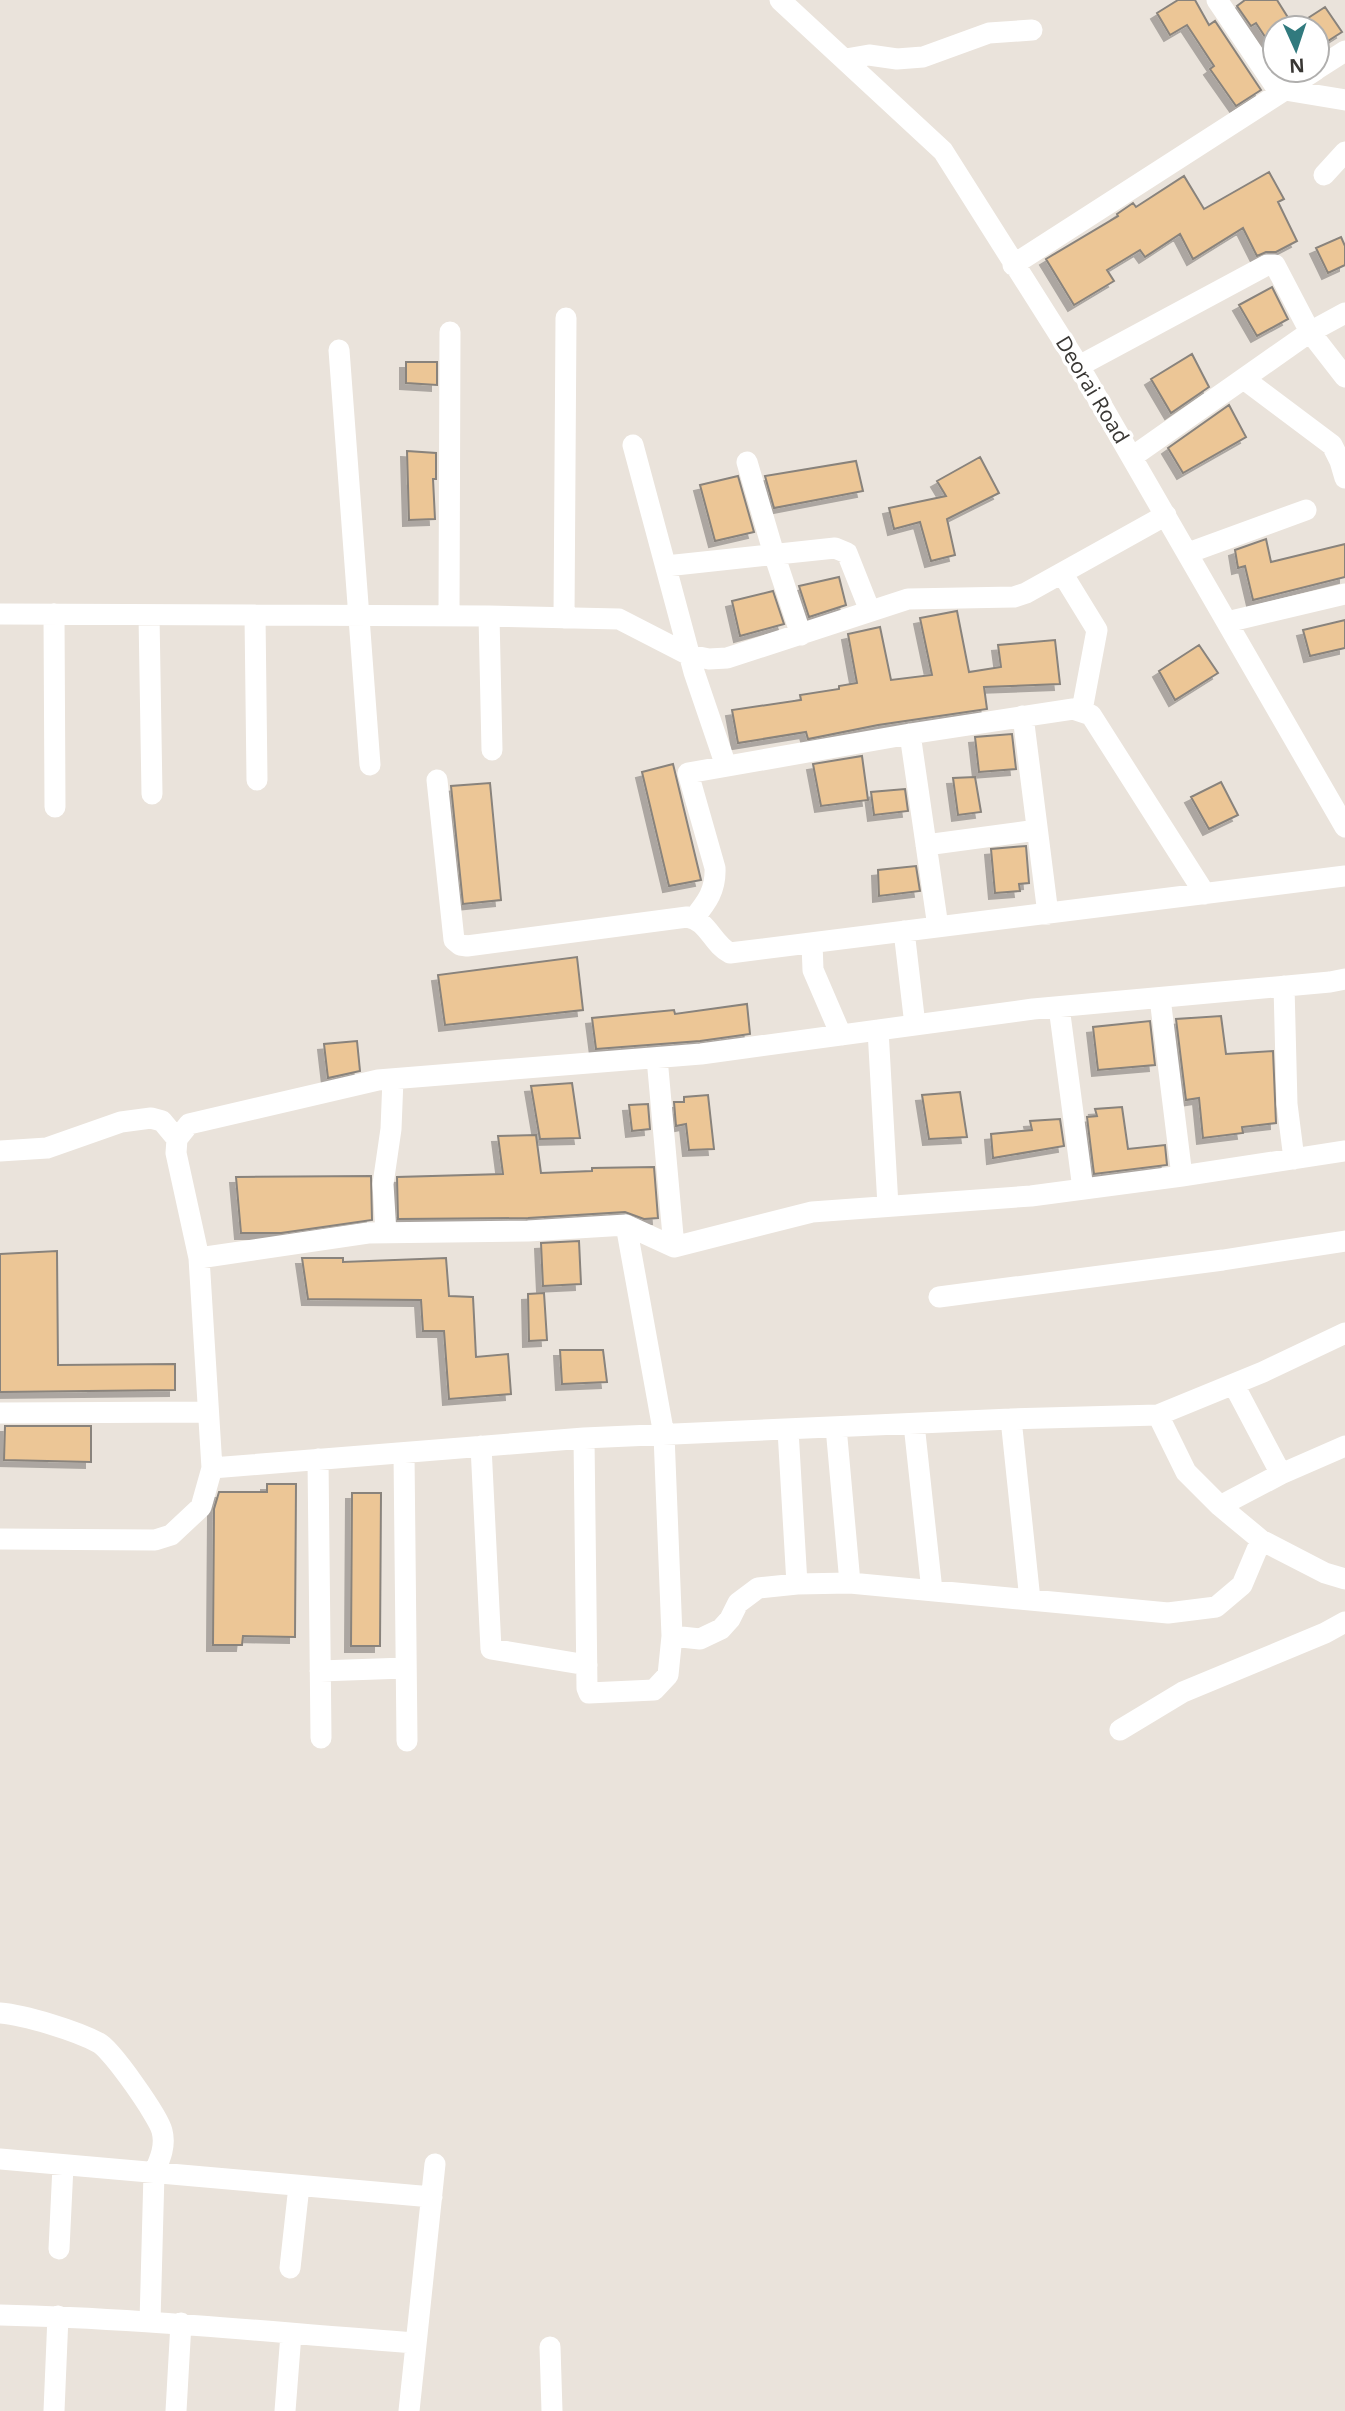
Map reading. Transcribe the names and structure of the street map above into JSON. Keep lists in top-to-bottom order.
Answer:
{
  "streets": {
    "street": ["Deorai Road"]
  },
  "north": "bottom"
}
